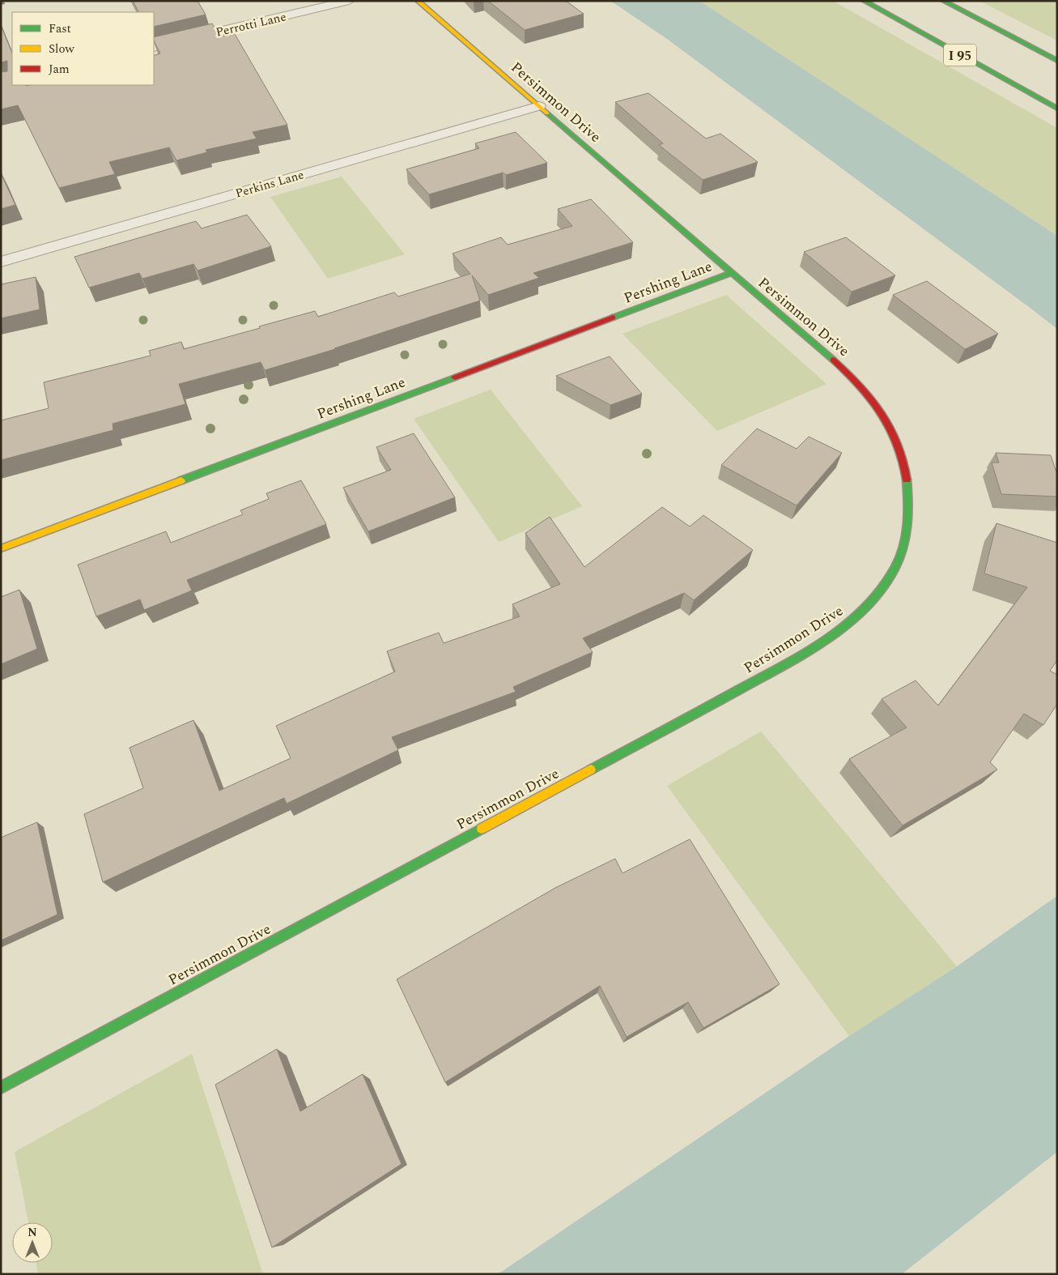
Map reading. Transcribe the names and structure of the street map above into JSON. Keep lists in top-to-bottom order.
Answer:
{
  "streets": {
    "main road": ["I 95", "Persimmon Drive", "Pershing Lane"],
    "street": ["Perrotti Lane", "Perkins Lane"]
  },
  "crossings": [
    ["Persimmon Drive", "Perkins Lane"],
    ["Persimmon Drive", "Pershing Lane"]
  ],
  "legend": ["Fast", "Slow", "Jam"],
  "north": "top"
}
